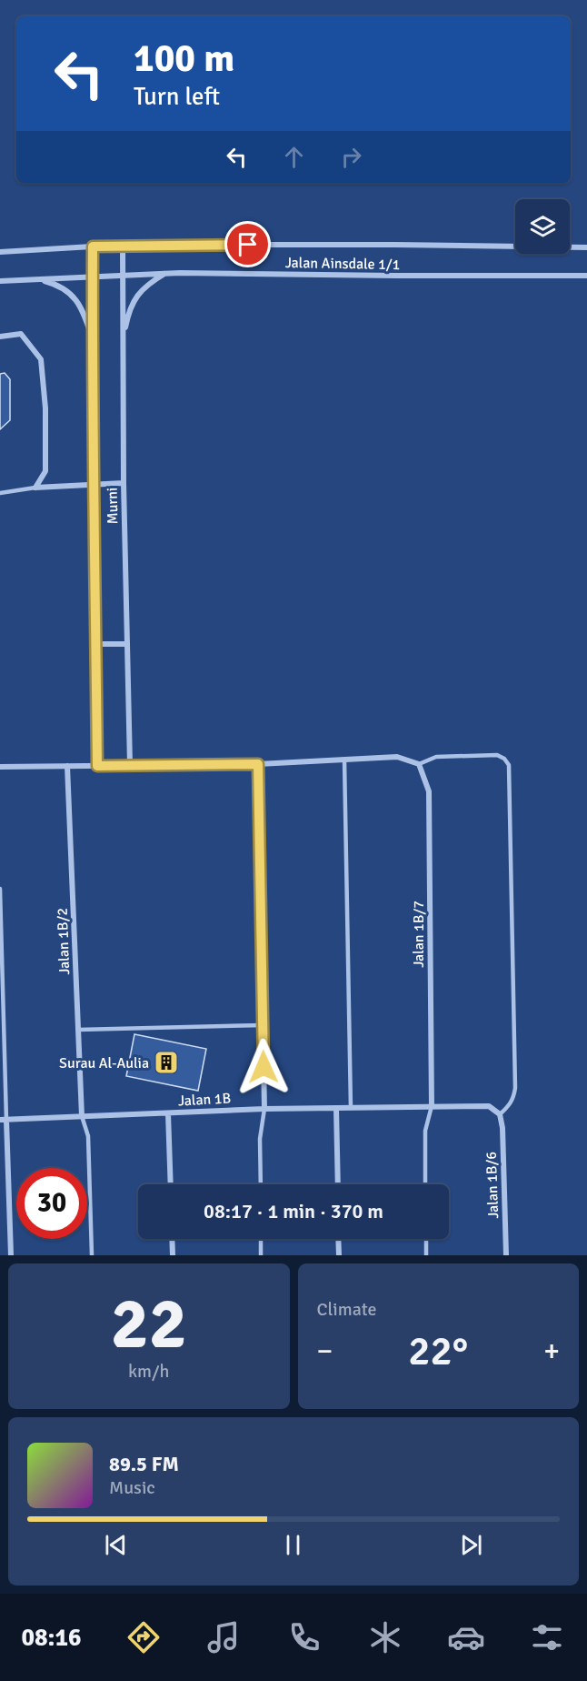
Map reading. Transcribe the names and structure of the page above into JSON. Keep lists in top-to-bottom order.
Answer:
{
  "streets": {
    "street": [
      "Jalan Ainsdale 1/1",
      "Murni",
      "Jalan 1B/7",
      "Jalan 1B/2",
      "Jalan 1B",
      "Jalan 1B/6"
    ]
  },
  "crossings": [
    ["Jalan Ainsdale 1/1", "Murni"],
    ["Jalan 1B/7", "Jalan 1B"],
    ["Jalan 1B/2", "Jalan 1B"],
    ["Jalan 1B", "Jalan 1B/6"]
  ],
  "places": {
    "building": ["Surau Al-Aulia"]
  },
  "page": {
    "turn": ["100 m", "Turn left"],
    "limit": "30",
    "trip": "08:17 · 1 min · 370 m",
    "tile": [
      ["22", "km/h"],
      "Climate"
    ],
    "heat": ["−", "22°", "+"],
    "song": ["89.5 FM", "Music"],
    "tabs": "08:16"
  }
}
